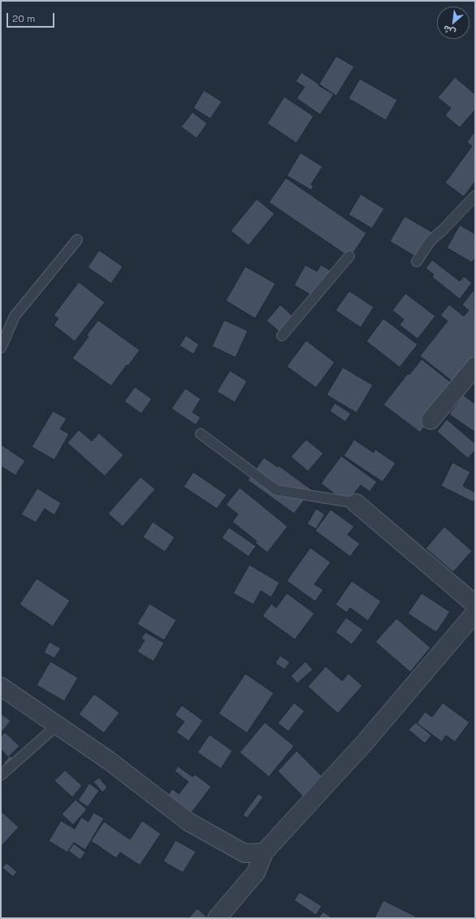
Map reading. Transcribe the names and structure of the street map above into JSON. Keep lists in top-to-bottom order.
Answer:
{
  "scale_bar": "20 m",
  "north": "bottom left"
}
